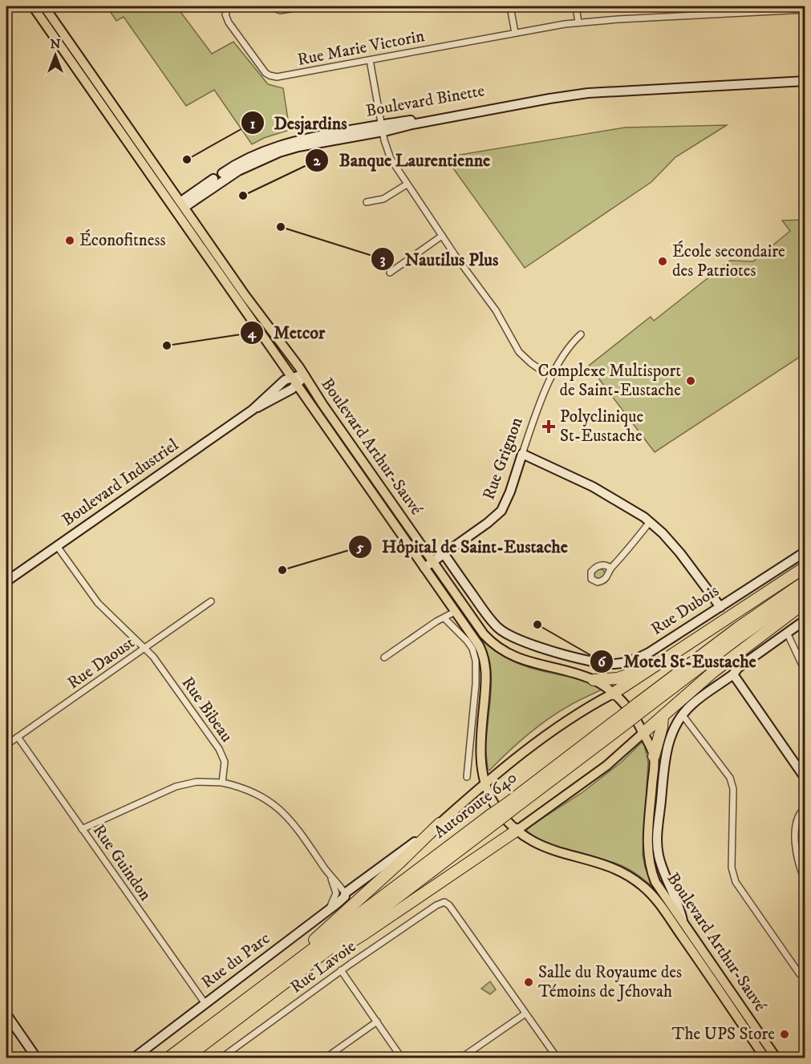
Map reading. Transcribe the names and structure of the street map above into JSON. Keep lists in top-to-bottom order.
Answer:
{
  "streets": {
    "highway": ["Autoroute 640"],
    "main road": ["Boulevard Arthur-Sauvé"],
    "street": [
      "Rue Marie Victorin",
      "Boulevard Binette",
      "Rue Grignon",
      "Boulevard Industriel",
      "Rue Dubois",
      "Rue Daoust",
      "Rue Bibeau",
      "Rue Guindon",
      "Rue du Parc",
      "Rue Lavoie"
    ]
  },
  "crossings": [
    ["Boulevard Binette", "Boulevard Arthur-Sauvé"],
    ["Boulevard Arthur-Sauvé", "Rue Grignon"],
    ["Boulevard Arthur-Sauvé", "Boulevard Industriel"],
    ["Rue Grignon", "Rue Dubois"],
    ["Boulevard Industriel", "Rue Bibeau"],
    ["Rue Daoust", "Rue Bibeau"],
    ["Rue Daoust", "Rue Guindon"],
    ["Rue Guindon", "Rue du Parc"]
  ],
  "places": {
    "other": [
      "Desjardins",
      "Banque Laurentienne",
      "Nautilus Plus",
      "Éconofitness",
      "École secondaire des Patriotes",
      "Metcor",
      "Complexe Multisport de Saint-Eustache",
      "Hôpital de Saint-Eustache",
      "Motel St-Eustache",
      "Salle du Royaume des Témoins de Jéhovah",
      "The UPS Store"
    ],
    "health": ["Polyclinique St-Eustache"]
  },
  "north": "top"
}
